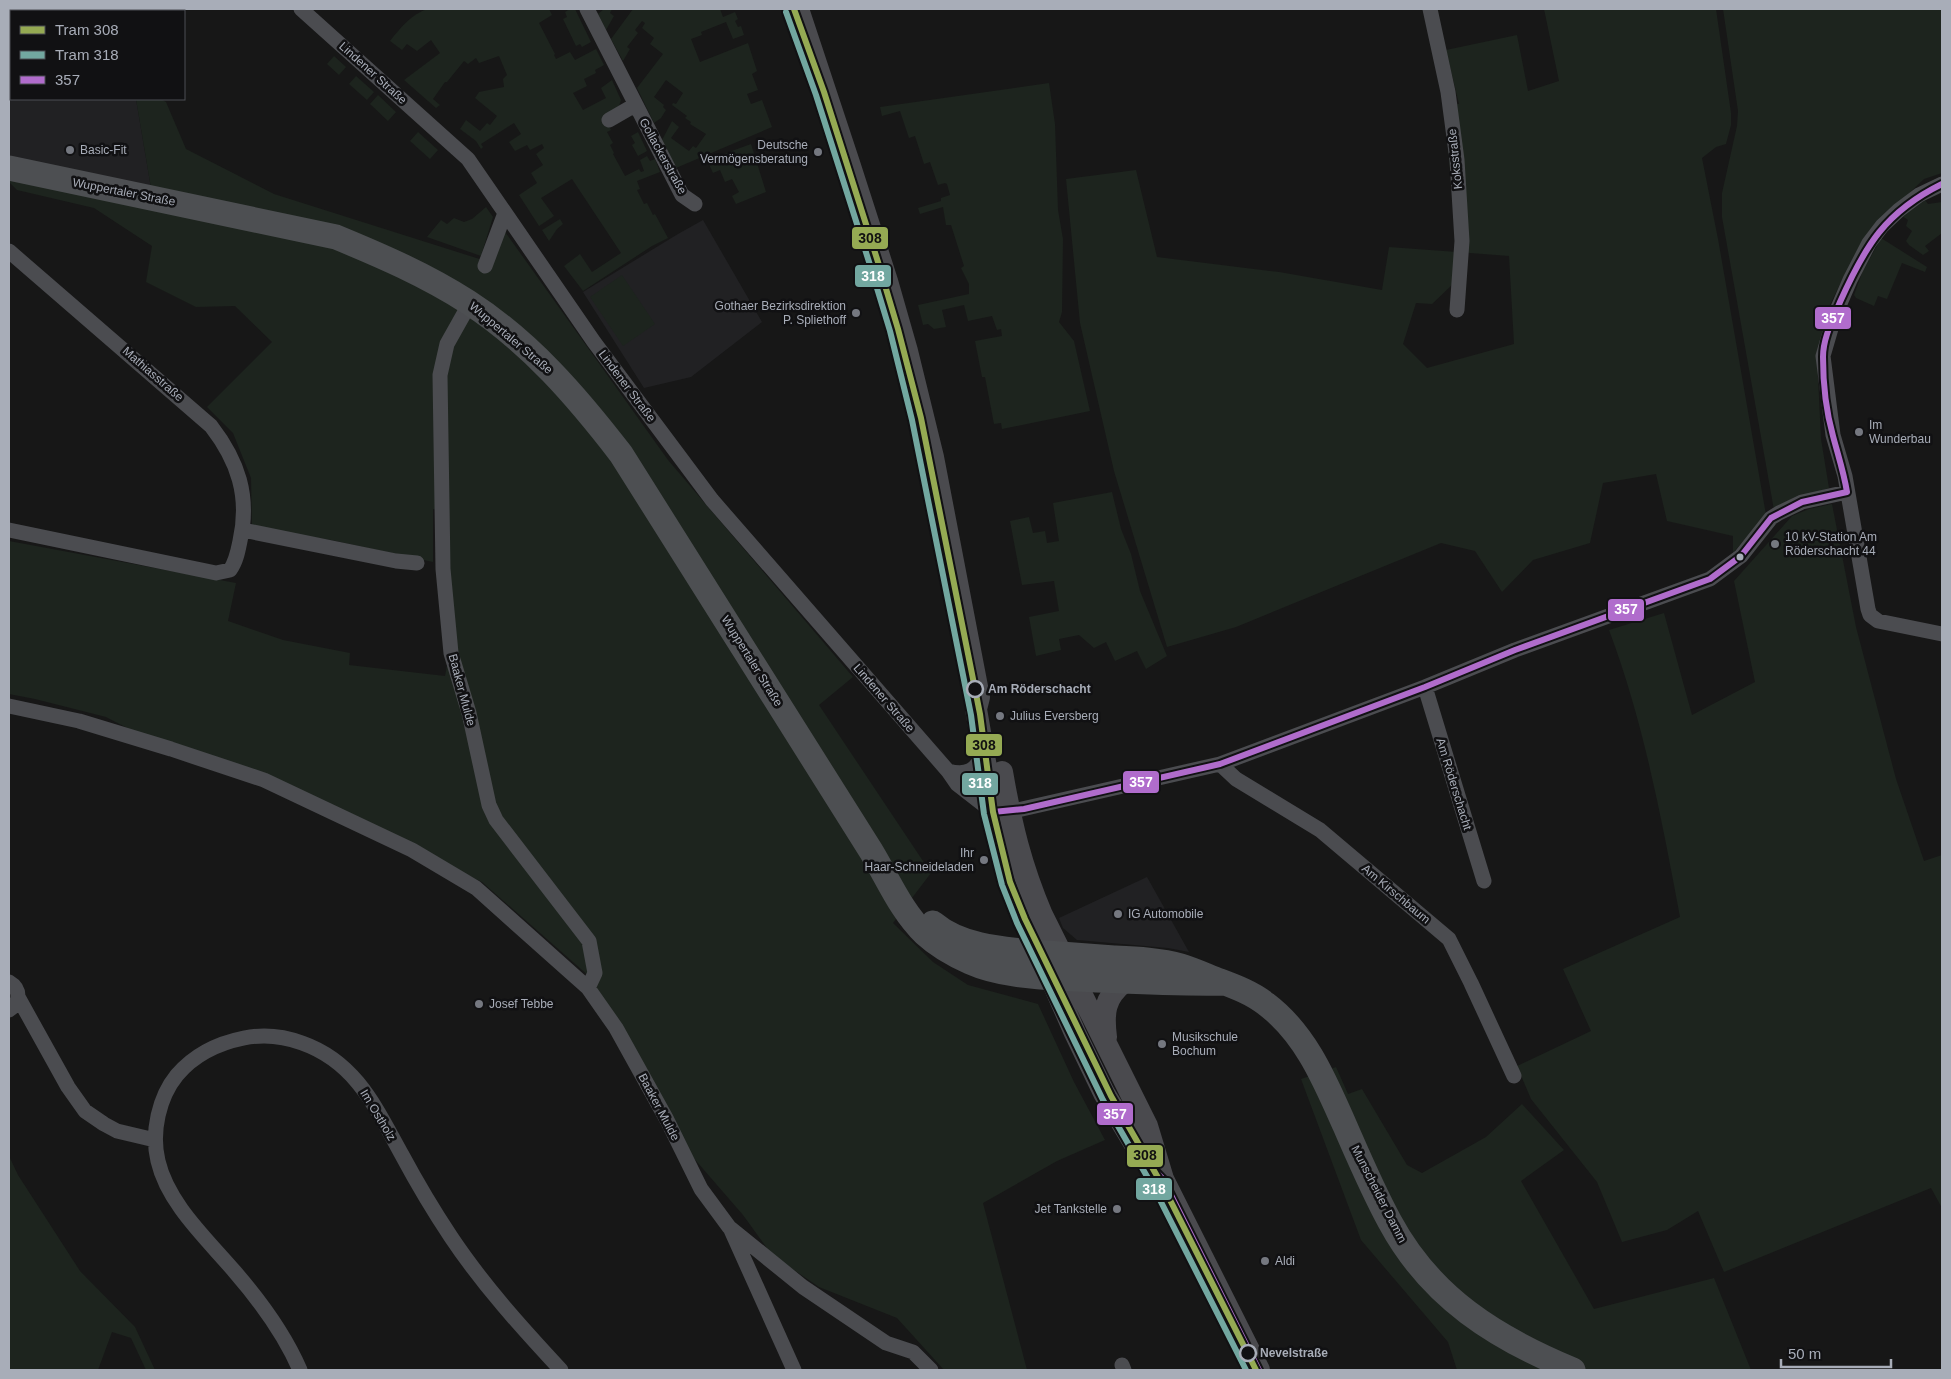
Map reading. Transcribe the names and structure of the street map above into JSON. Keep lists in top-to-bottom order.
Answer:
{
  "streets": {
    "main road": ["Wuppertaler Straße", "Munscheider Damm"],
    "street": [
      "Lindener Straße",
      "Gollackerstraße",
      "Koksstraße",
      "Mathiasstraße",
      "Baaker Mulde",
      "Am Röderschacht",
      "Am Kirschbaum",
      "Im Ostholz"
    ]
  },
  "crossings": [
    ["Wuppertaler Straße", "Baaker Mulde"],
    ["Wuppertaler Straße", "Munscheider Damm"]
  ],
  "places": [
    "Basic-Fit",
    "Deutsche Vermögensberatung",
    "Gothaer Bezirksdirektion P. Spliethoff",
    "Im Wunderbau",
    "10 kV-Station Am Röderschacht 44",
    "Am Röderschacht",
    "Julius Eversberg",
    "Ihr Haar-Schneideladen",
    "IG Automobile",
    "Josef Tebbe",
    "Musikschule Bochum",
    "Jet Tankstelle",
    "Aldi",
    "Nevelstraße"
  ],
  "lines": ["tram line 308", "tram line 318", "transit line 357"],
  "legend": ["Tram 308", "Tram 318", "357"],
  "scale_bar": "50 m"
}
